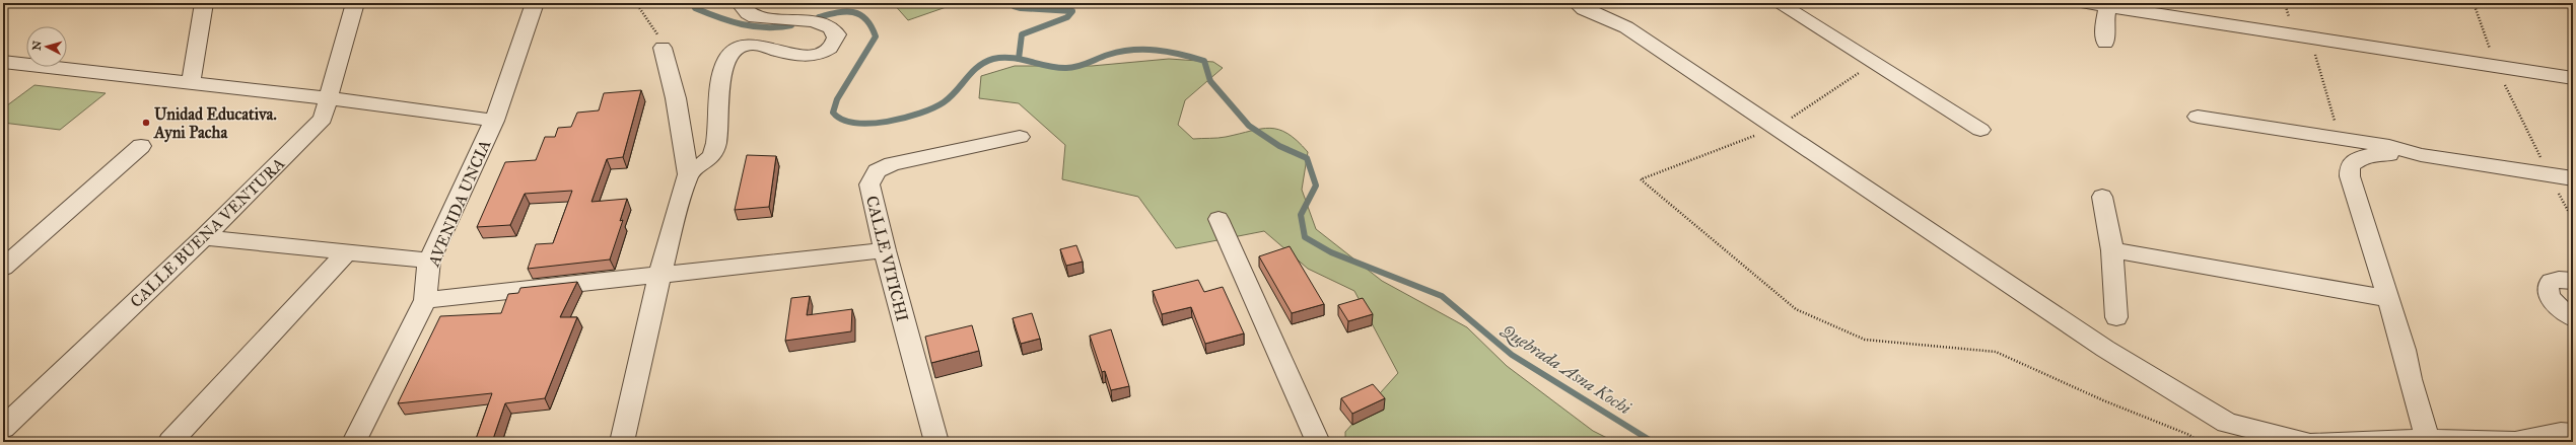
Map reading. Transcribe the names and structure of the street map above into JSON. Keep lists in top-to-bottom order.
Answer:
{
  "streets": {
    "street": ["AVENIDA UNCIA", "CALLE BUENA VENTURA", "CALLE VITICHI"]
  },
  "water": ["Quebrada Asna Kochi"],
  "places": ["Unidad Educativa. Ayni Pacha"],
  "north": "left"
}
